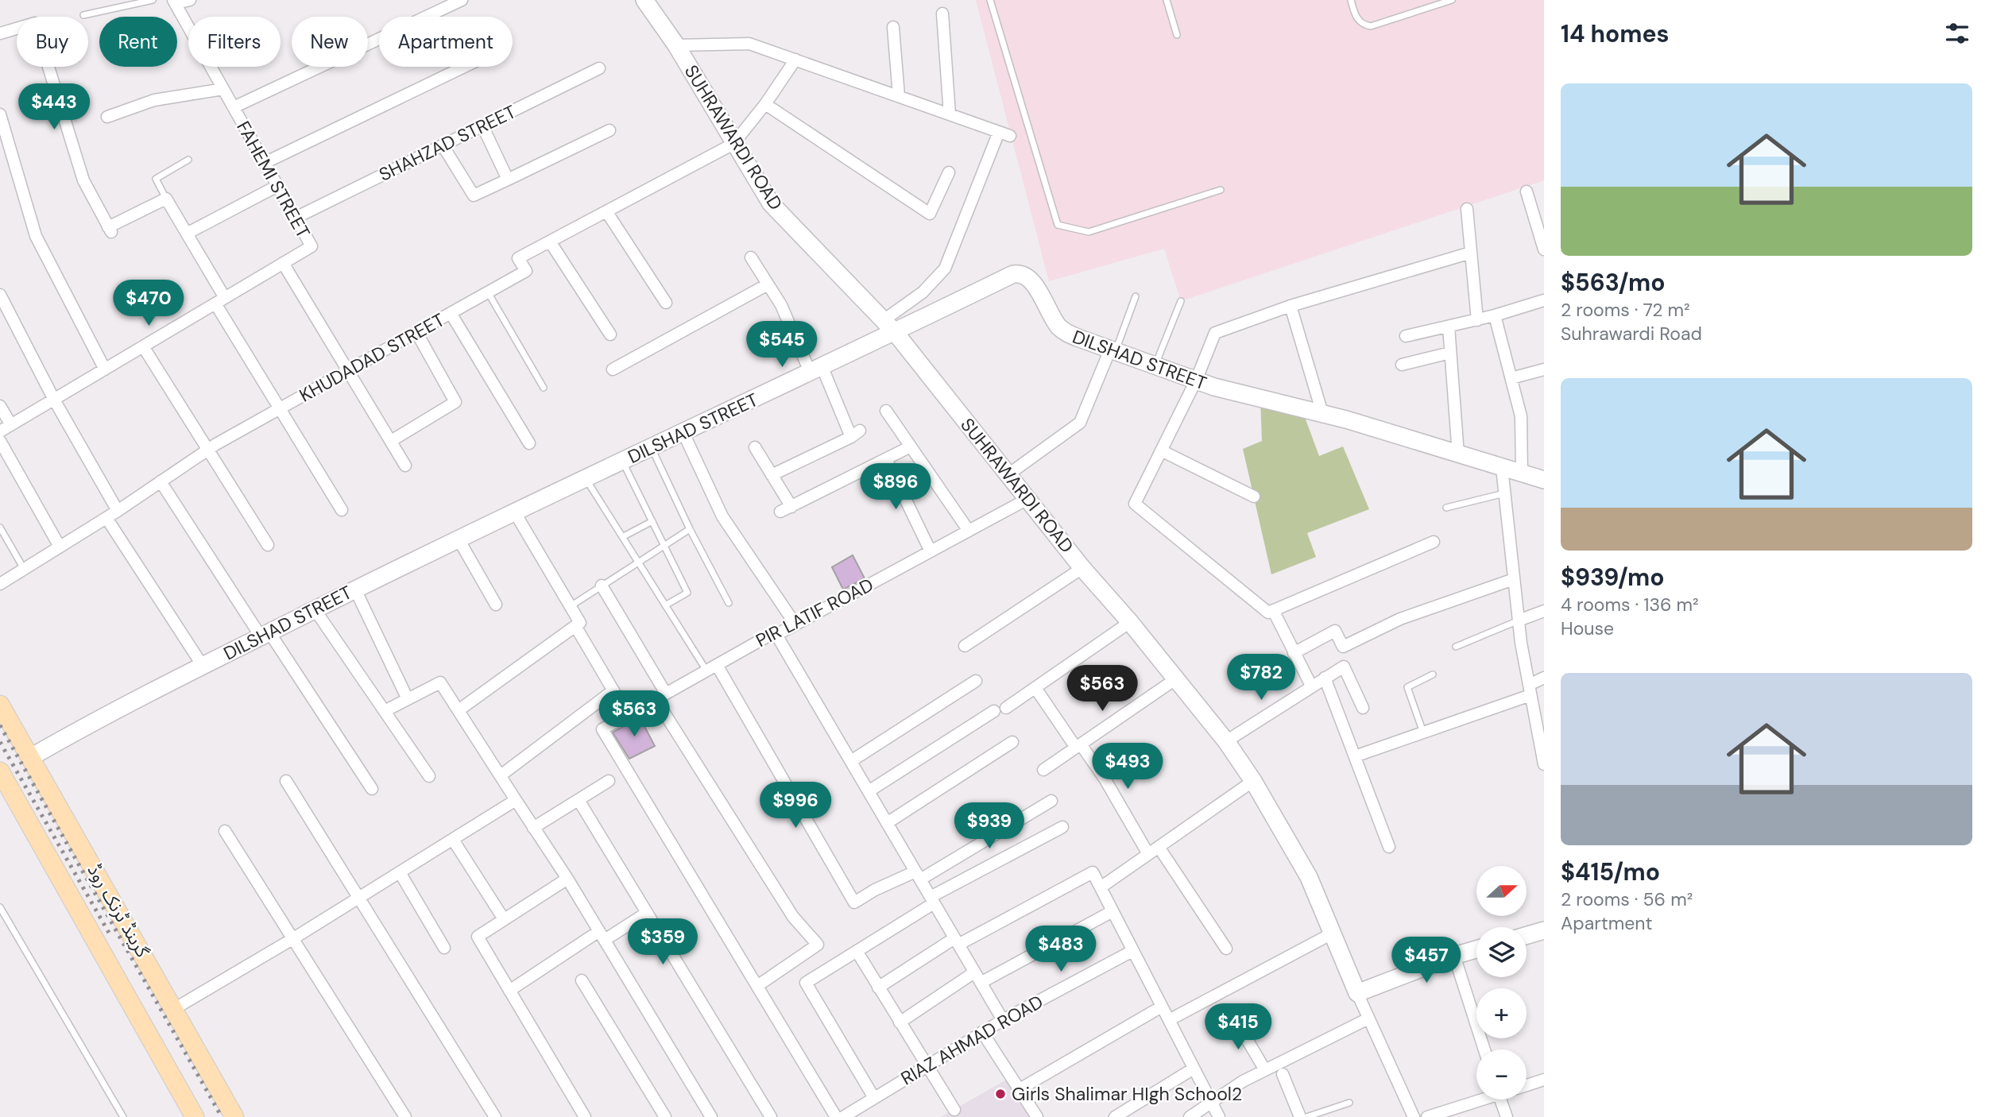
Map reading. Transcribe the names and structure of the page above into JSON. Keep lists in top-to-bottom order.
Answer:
{
  "streets": {
    "main road": ["گرینڈ ٹرنک روڈ"],
    "street": [
      "SUHRAWARDI ROAD",
      "SHAHZAD STREET",
      "FAHEMI STREET",
      "KHUDADAD STREET",
      "DILSHAD STREET",
      "PIR LATIF ROAD",
      "RIAZ AHMAD ROAD"
    ]
  },
  "crossings": [
    ["SUHRAWARDI ROAD", "KHUDADAD STREET"],
    ["SUHRAWARDI ROAD", "DILSHAD STREET"],
    ["SUHRAWARDI ROAD", "PIR LATIF ROAD"],
    ["SHAHZAD STREET", "FAHEMI STREET"],
    ["DILSHAD STREET", "گرینڈ ٹرنک روڈ"]
  ],
  "places": ["Girls Shalimar HIgh School2"],
  "north": "right",
  "page": {
    "heading": "14 homes",
    "chip": [
      "Buy",
      "Rent",
      "Filters",
      "New",
      "Apartment"
    ],
    "list": [
      {
        "name": "$563/mo",
        "note": "2 rooms · 72 m² · Suhrawardi Road"
      },
      {
        "name": "$939/mo",
        "note": "4 rooms · 136 m² · House"
      },
      {
        "name": "$415/mo",
        "note": "2 rooms · 56 m² · Apartment"
      }
    ],
    "price": [
      "$443",
      "$470",
      "$545",
      "$896",
      "$782",
      "$563",
      "$563",
      "$493",
      "$996",
      "$939",
      "$359",
      "$483",
      "$457",
      "$415"
    ],
    "map_buttons": ["+", "−"]
  }
}
